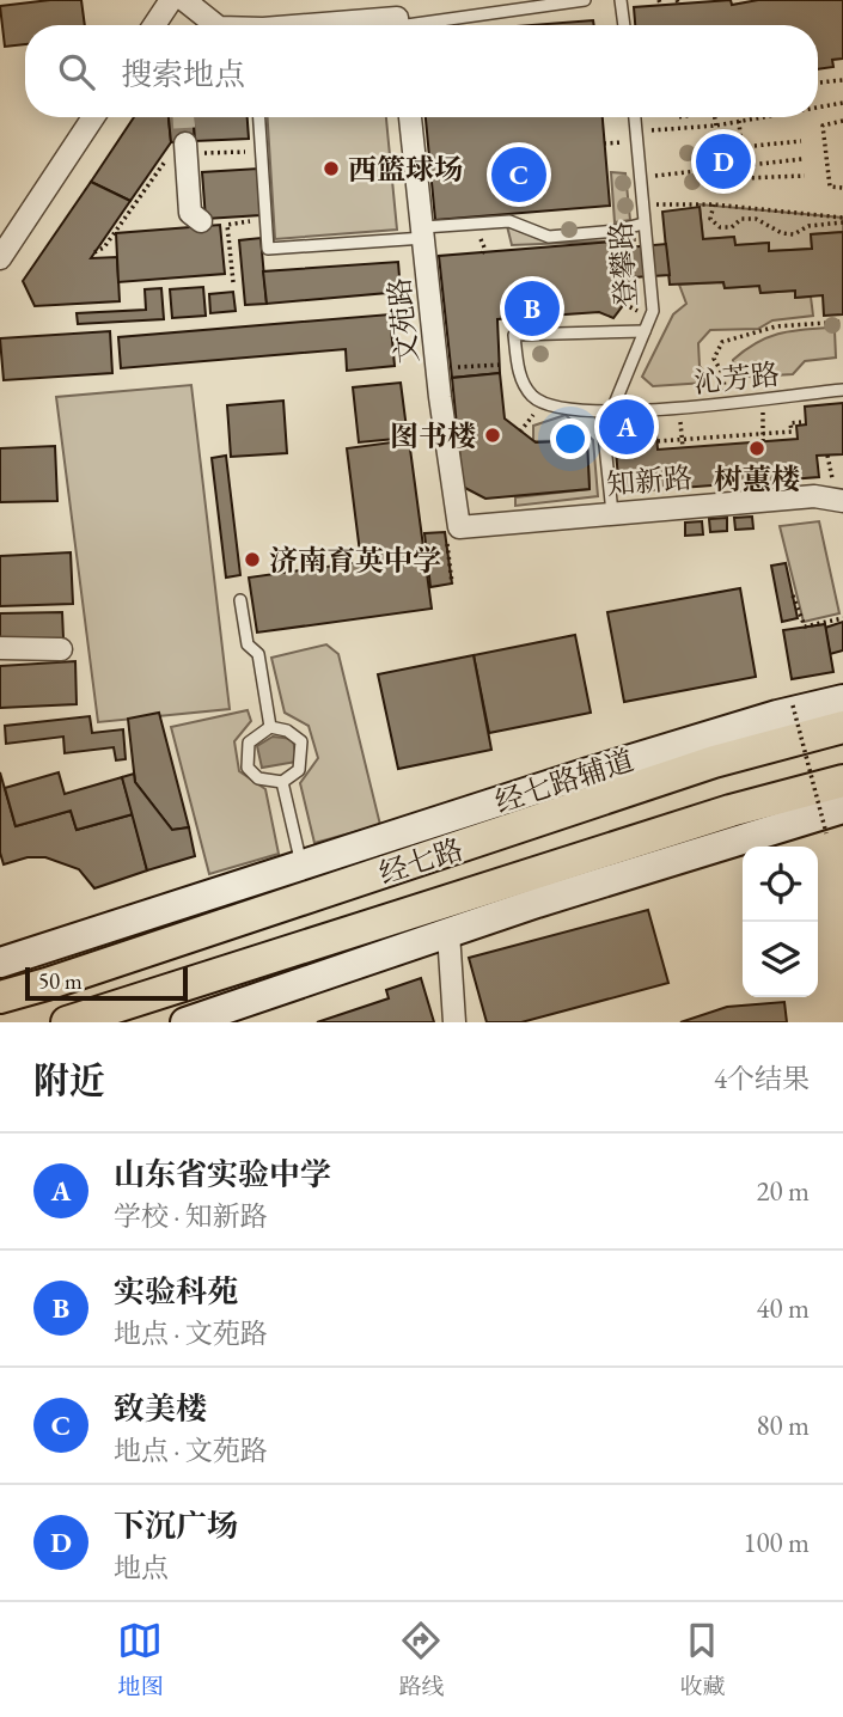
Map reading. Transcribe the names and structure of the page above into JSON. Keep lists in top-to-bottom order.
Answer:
{
  "streets": {
    "main road": ["经七路"],
    "street": ["文苑路", "知新路", "经七路辅道"],
    "lane": ["登攀路", "沁芳路"]
  },
  "crossings": [
    ["登攀路", "沁芳路"],
    ["登攀路", "知新路"],
    ["文苑路", "知新路"]
  ],
  "places": [
    "西篮球场",
    "图书楼",
    "树蕙楼",
    "济南育英中学"
  ],
  "scale_bar": "50 m",
  "page": {
    "search": "搜索地点",
    "pins": [
      "D",
      "C",
      "B",
      "A"
    ],
    "scale": "50 m",
    "heading": ["附近", "4个结果"],
    "list": [
      {
        "mark": "A",
        "name": "山东省实验中学",
        "note": "学校 · 知新路",
        "value": "20 m"
      },
      {
        "mark": "B",
        "name": "实验科苑",
        "note": "地点 · 文苑路",
        "value": "40 m"
      },
      {
        "mark": "C",
        "name": "致美楼",
        "note": "地点 · 文苑路",
        "value": "80 m"
      },
      {
        "mark": "D",
        "name": "下沉广场",
        "note": "地点",
        "value": "100 m"
      }
    ],
    "nav": ["地图", "路线", "收藏"]
  }
}
